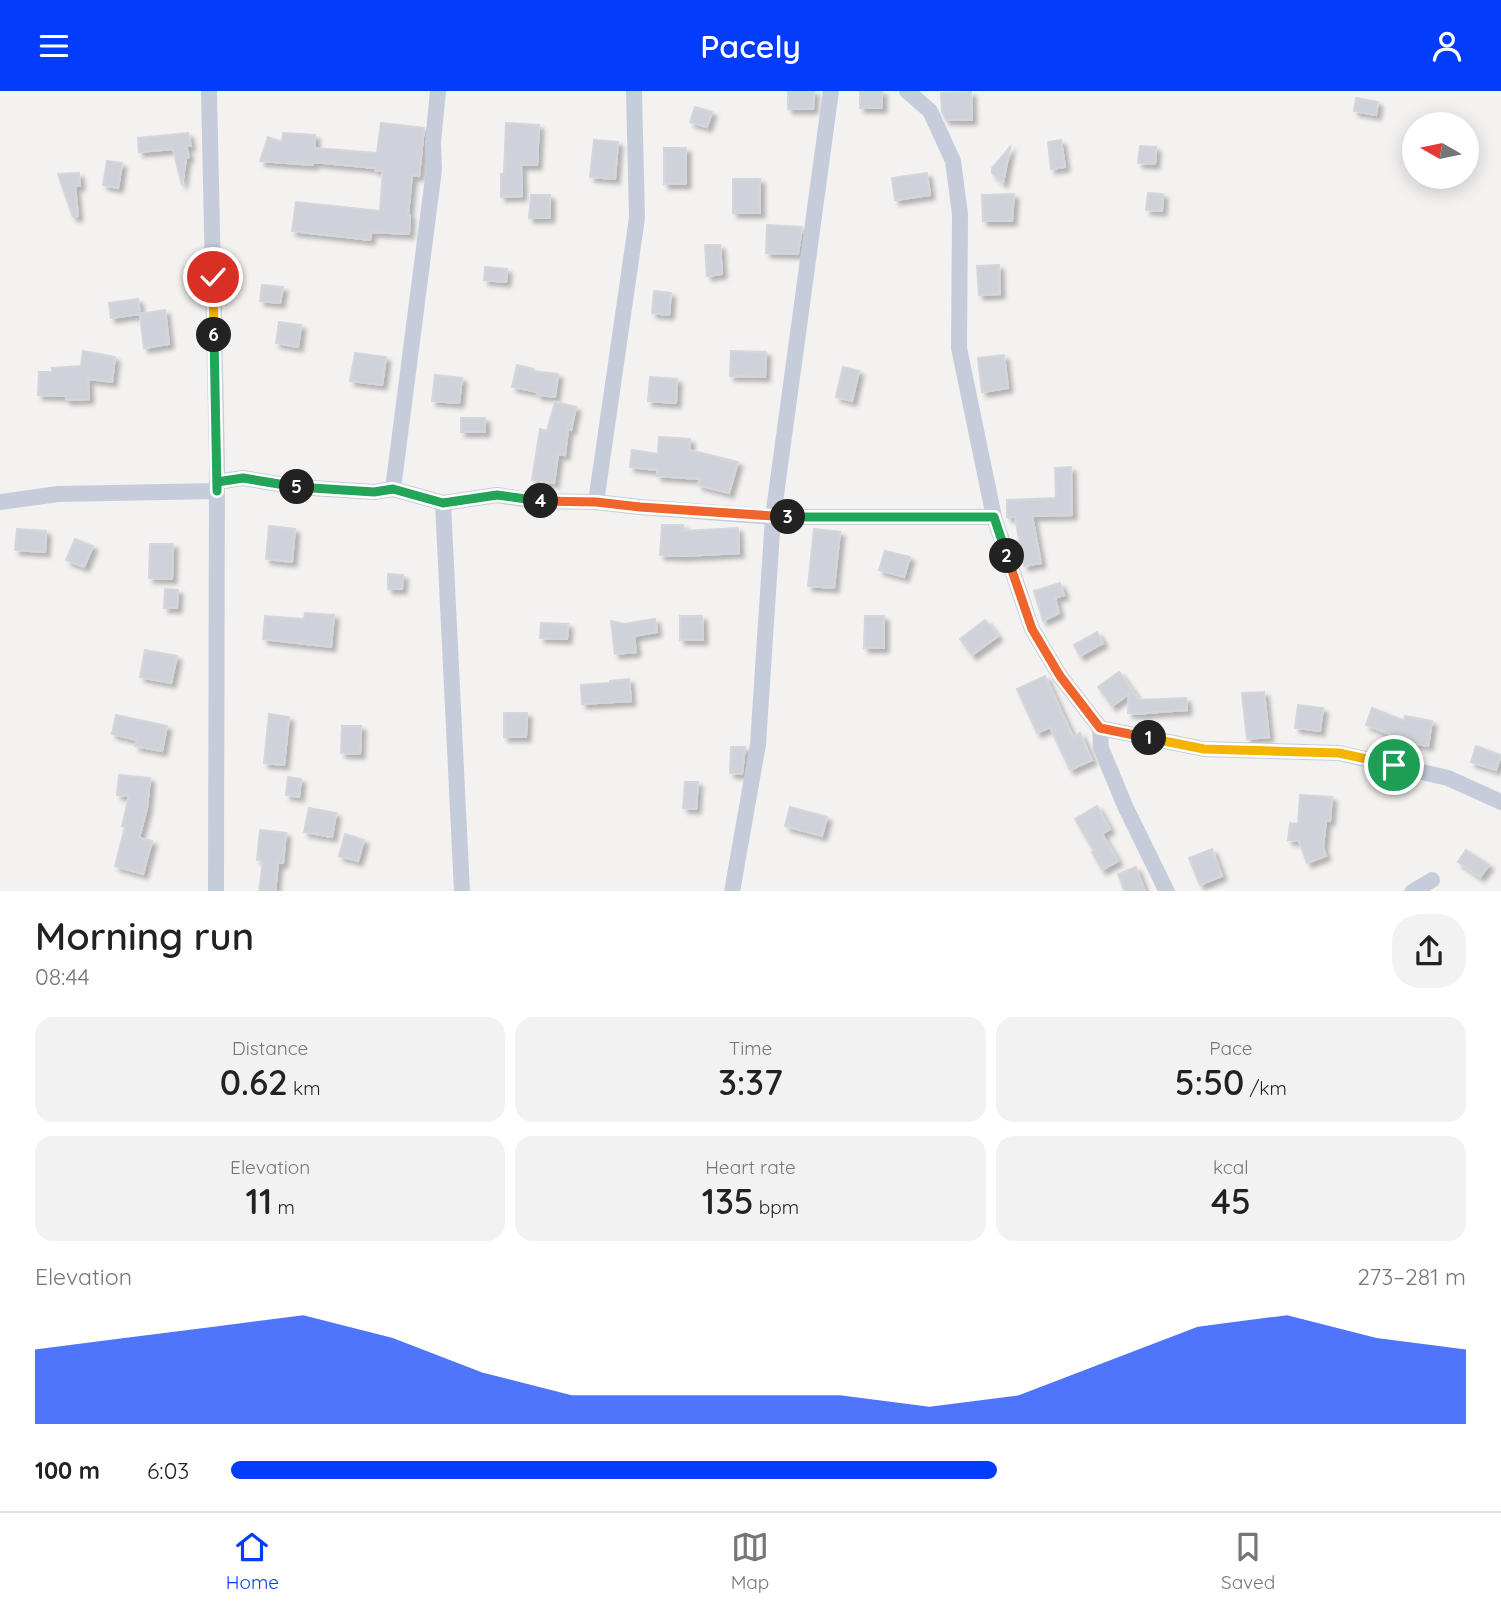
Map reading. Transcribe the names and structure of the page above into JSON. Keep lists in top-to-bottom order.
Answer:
{
  "north": "left",
  "page": {
    "header": "Pacely",
    "pins": [
      "6",
      "5",
      "4",
      "3",
      "2",
      "1"
    ],
    "heading": ["Morning run", "08:44"],
    "stats": [
      ["Distance", "0.62 km"],
      ["Time", "3:37"],
      ["Pace", "5:50 /km"],
      ["Elevation", "11 m"],
      ["Heart rate", "135 bpm"],
      ["kcal", "45"]
    ],
    "chart": ["Elevation", "273–281 m"],
    "list": [
      {
        "name": "100 m",
        "note": "6:03"
      }
    ],
    "tabs": ["Home", "Map", "Saved"]
  }
}
